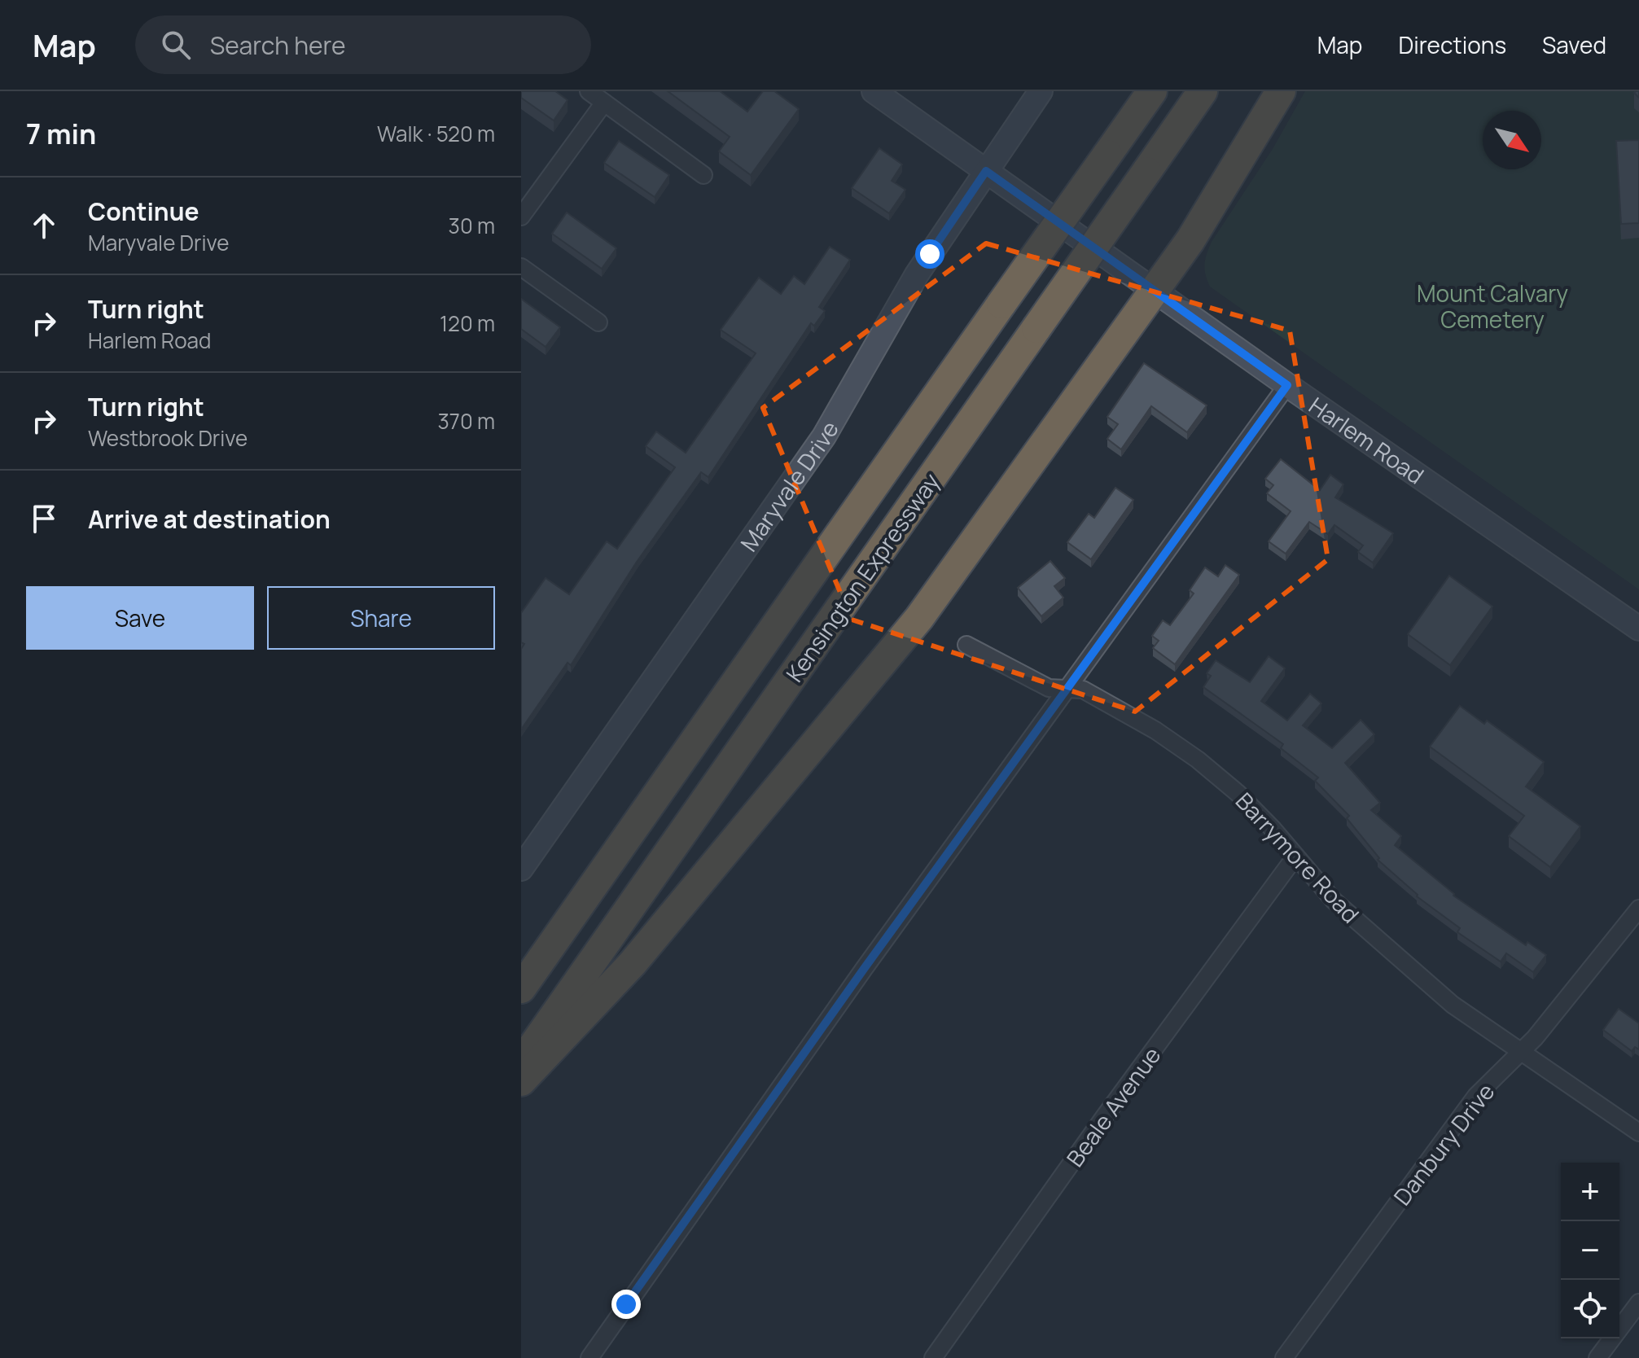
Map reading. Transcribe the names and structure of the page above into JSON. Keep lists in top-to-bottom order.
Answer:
{
  "streets": {
    "highway": ["Kensington Expressway"],
    "main road": ["Harlem Road", "Maryvale Drive"],
    "street": ["Barrymore Road", "Beale Avenue", "Danbury Drive"]
  },
  "crossings": [
    ["Harlem Road", "Maryvale Drive"],
    ["Barrymore Road", "Beale Avenue"],
    ["Barrymore Road", "Danbury Drive"]
  ],
  "parks": ["Mount Calvary Cemetery"],
  "north": "bottom right",
  "page": {
    "header": "Map",
    "search": "Search here",
    "nav": ["Map", "Directions", "Saved"],
    "heading": ["7 min", "Walk · 520 m"],
    "list": [
      ["Continue", "Maryvale Drive", "30 m"],
      ["Turn right", "Harlem Road", "120 m"],
      ["Turn right", "Westbrook Drive", "370 m"],
      "Arrive at destination"
    ],
    "buttons": ["Save", "Share"],
    "map_buttons": ["+", "−"]
  }
}
